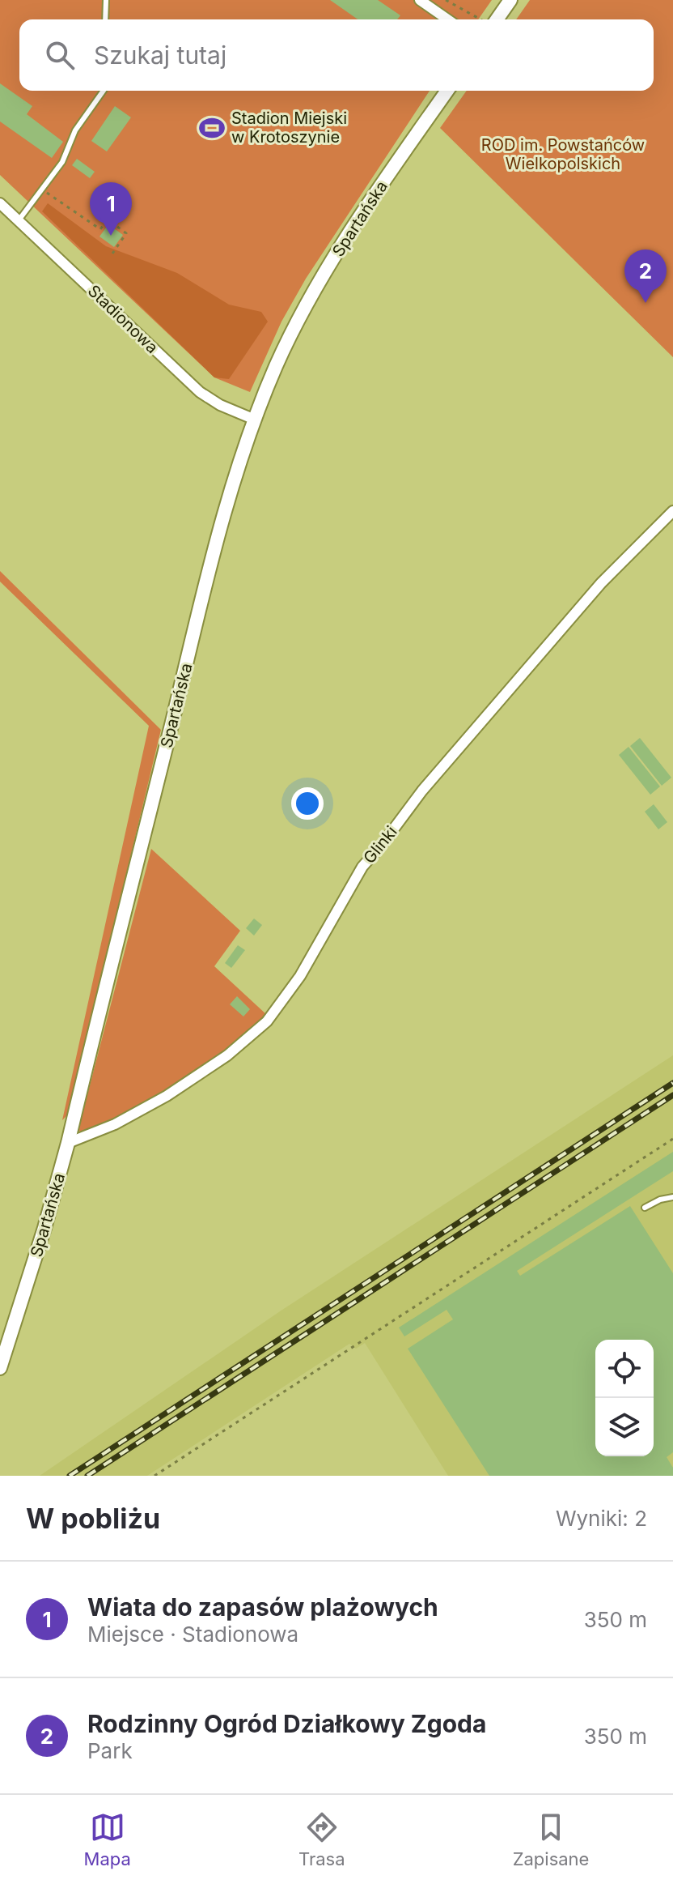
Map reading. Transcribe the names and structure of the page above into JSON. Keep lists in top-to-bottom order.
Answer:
{
  "streets": {
    "street": ["Spartańska", "Stadionowa", "Glinki"]
  },
  "crossings": [
    ["Spartańska", "Stadionowa"],
    ["Spartańska", "Glinki"]
  ],
  "parks": ["ROD im. Powstańców Wielkopolskich"],
  "places": {
    "sports": ["Stadion Miejski w Krotoszynie"]
  },
  "page": {
    "search": "Szukaj tutaj",
    "pins": ["1", "2"],
    "heading": ["W pobliżu", "Wyniki: 2"],
    "list": [
      {
        "mark": "1",
        "name": "Wiata do zapasów plażowych",
        "note": "Miejsce · Stadionowa",
        "value": "350 m"
      },
      {
        "mark": "2",
        "name": "Rodzinny Ogród Działkowy Zgoda",
        "note": "Park",
        "value": "350 m"
      }
    ],
    "nav": ["Mapa", "Trasa", "Zapisane"]
  }
}
